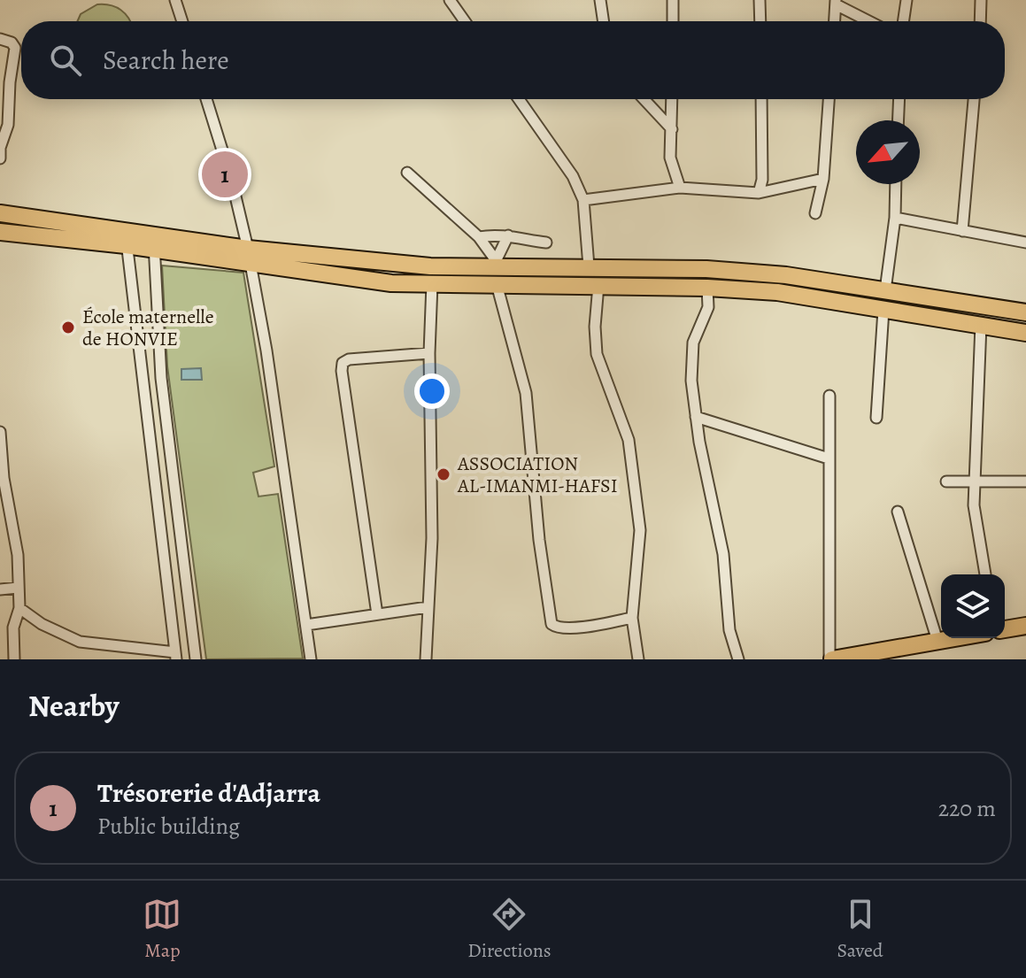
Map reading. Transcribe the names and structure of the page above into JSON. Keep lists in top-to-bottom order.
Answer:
{
  "places": ["École maternelle de HONVIE", "ASSOCIATION AL-IMANMI-HAFSI"],
  "north": "bottom left",
  "page": {
    "search": "Search here",
    "pins": "1",
    "heading": "Nearby",
    "list": [
      {
        "mark": "1",
        "name": "Trésorerie d'Adjarra",
        "note": "Public building",
        "value": "220 m"
      }
    ],
    "nav": ["Map", "Directions", "Saved"]
  }
}
